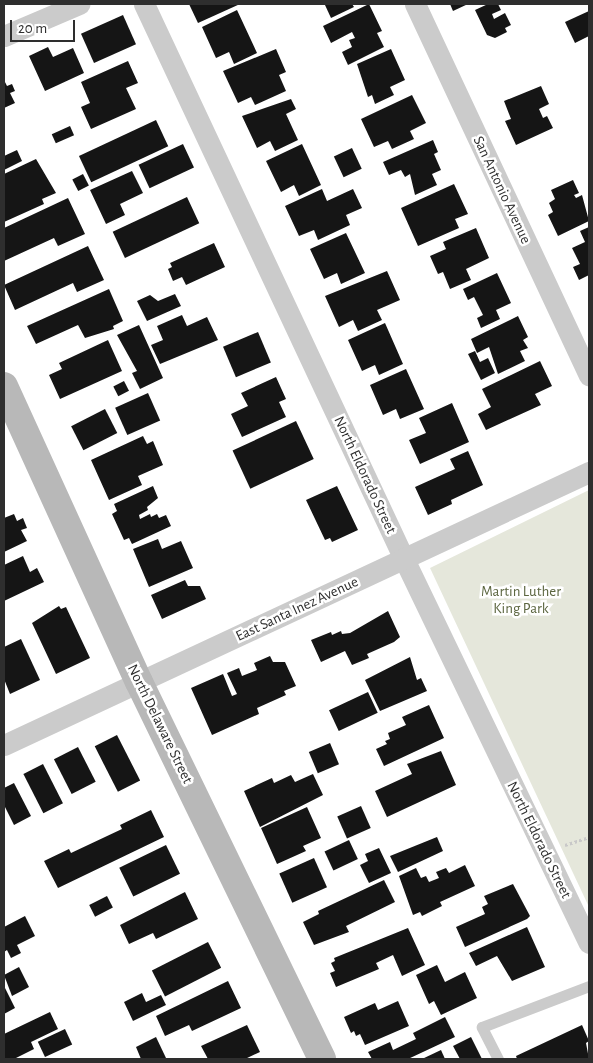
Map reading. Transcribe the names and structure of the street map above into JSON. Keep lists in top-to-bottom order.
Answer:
{
  "streets": {
    "main road": ["North Delaware Street"],
    "street": ["San Antonio Avenue", "North Eldorado Street", "East Santa Inez Avenue"]
  },
  "crossings": [
    ["North Eldorado Street", "East Santa Inez Avenue"],
    ["East Santa Inez Avenue", "North Delaware Street"]
  ],
  "parks": ["Martin Luther King Park"],
  "scale_bar": "20 m"
}
